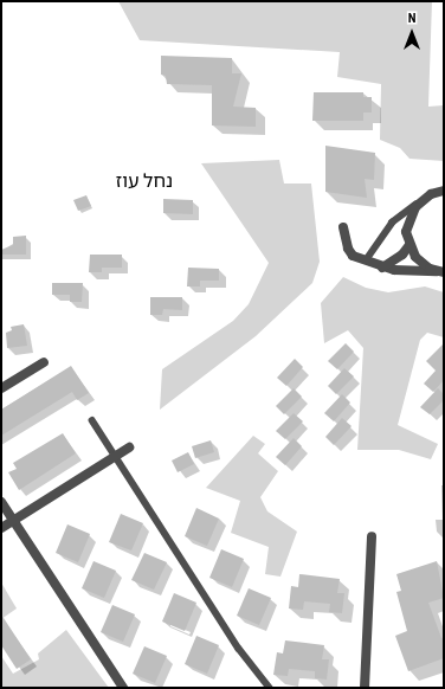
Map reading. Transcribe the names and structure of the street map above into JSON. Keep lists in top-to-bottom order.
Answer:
{
  "districts": ["נחל עוז"],
  "north": "top"
}
